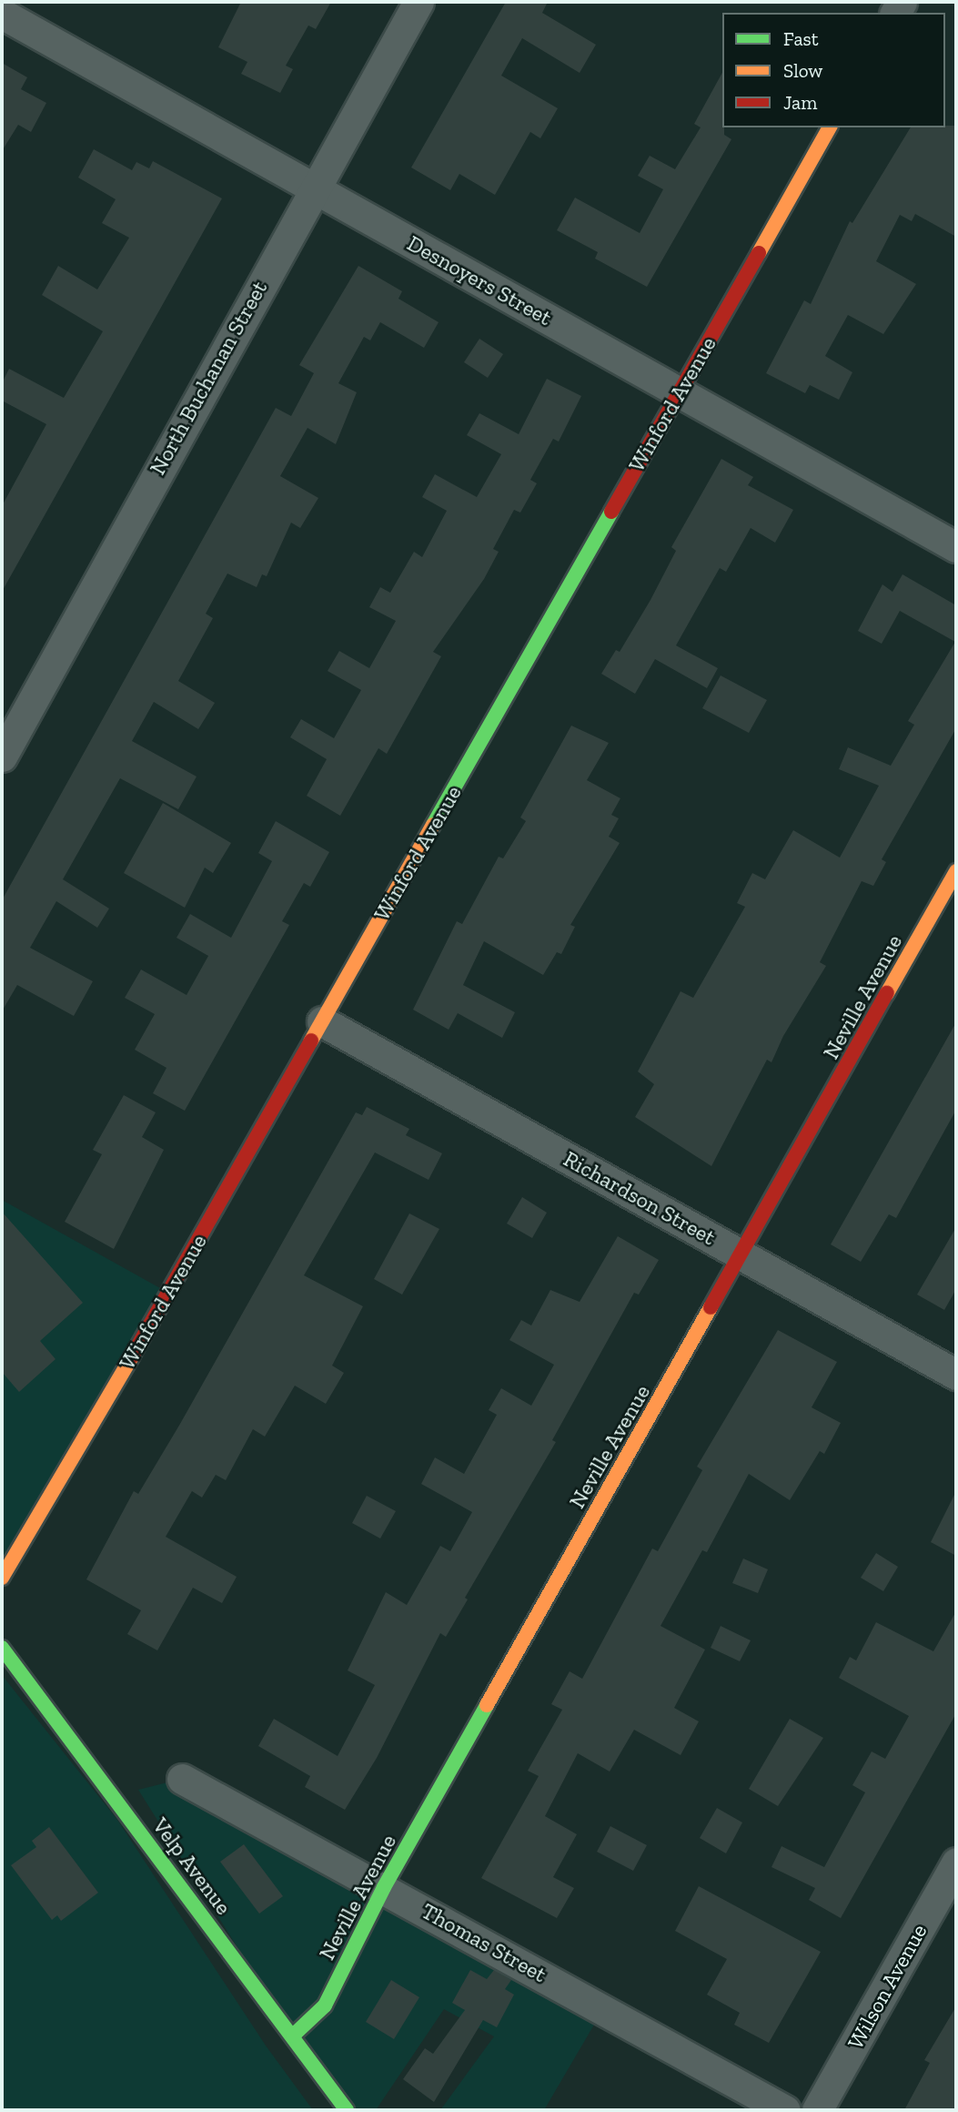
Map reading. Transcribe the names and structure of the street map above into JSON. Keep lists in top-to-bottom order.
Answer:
{
  "streets": {
    "street": [
      "Desnoyers Street",
      "North Buchanan Street",
      "Winford Avenue",
      "Neville Avenue",
      "Richardson Street",
      "Velp Avenue",
      "Thomas Street",
      "Wilson Avenue"
    ]
  },
  "crossings": [
    ["Desnoyers Street", "North Buchanan Street"],
    ["Desnoyers Street", "Winford Avenue"],
    ["Winford Avenue", "Richardson Street"],
    ["Neville Avenue", "Richardson Street"],
    ["Neville Avenue", "Velp Avenue"],
    ["Neville Avenue", "Thomas Street"]
  ],
  "legend": ["Fast", "Slow", "Jam"]
}
